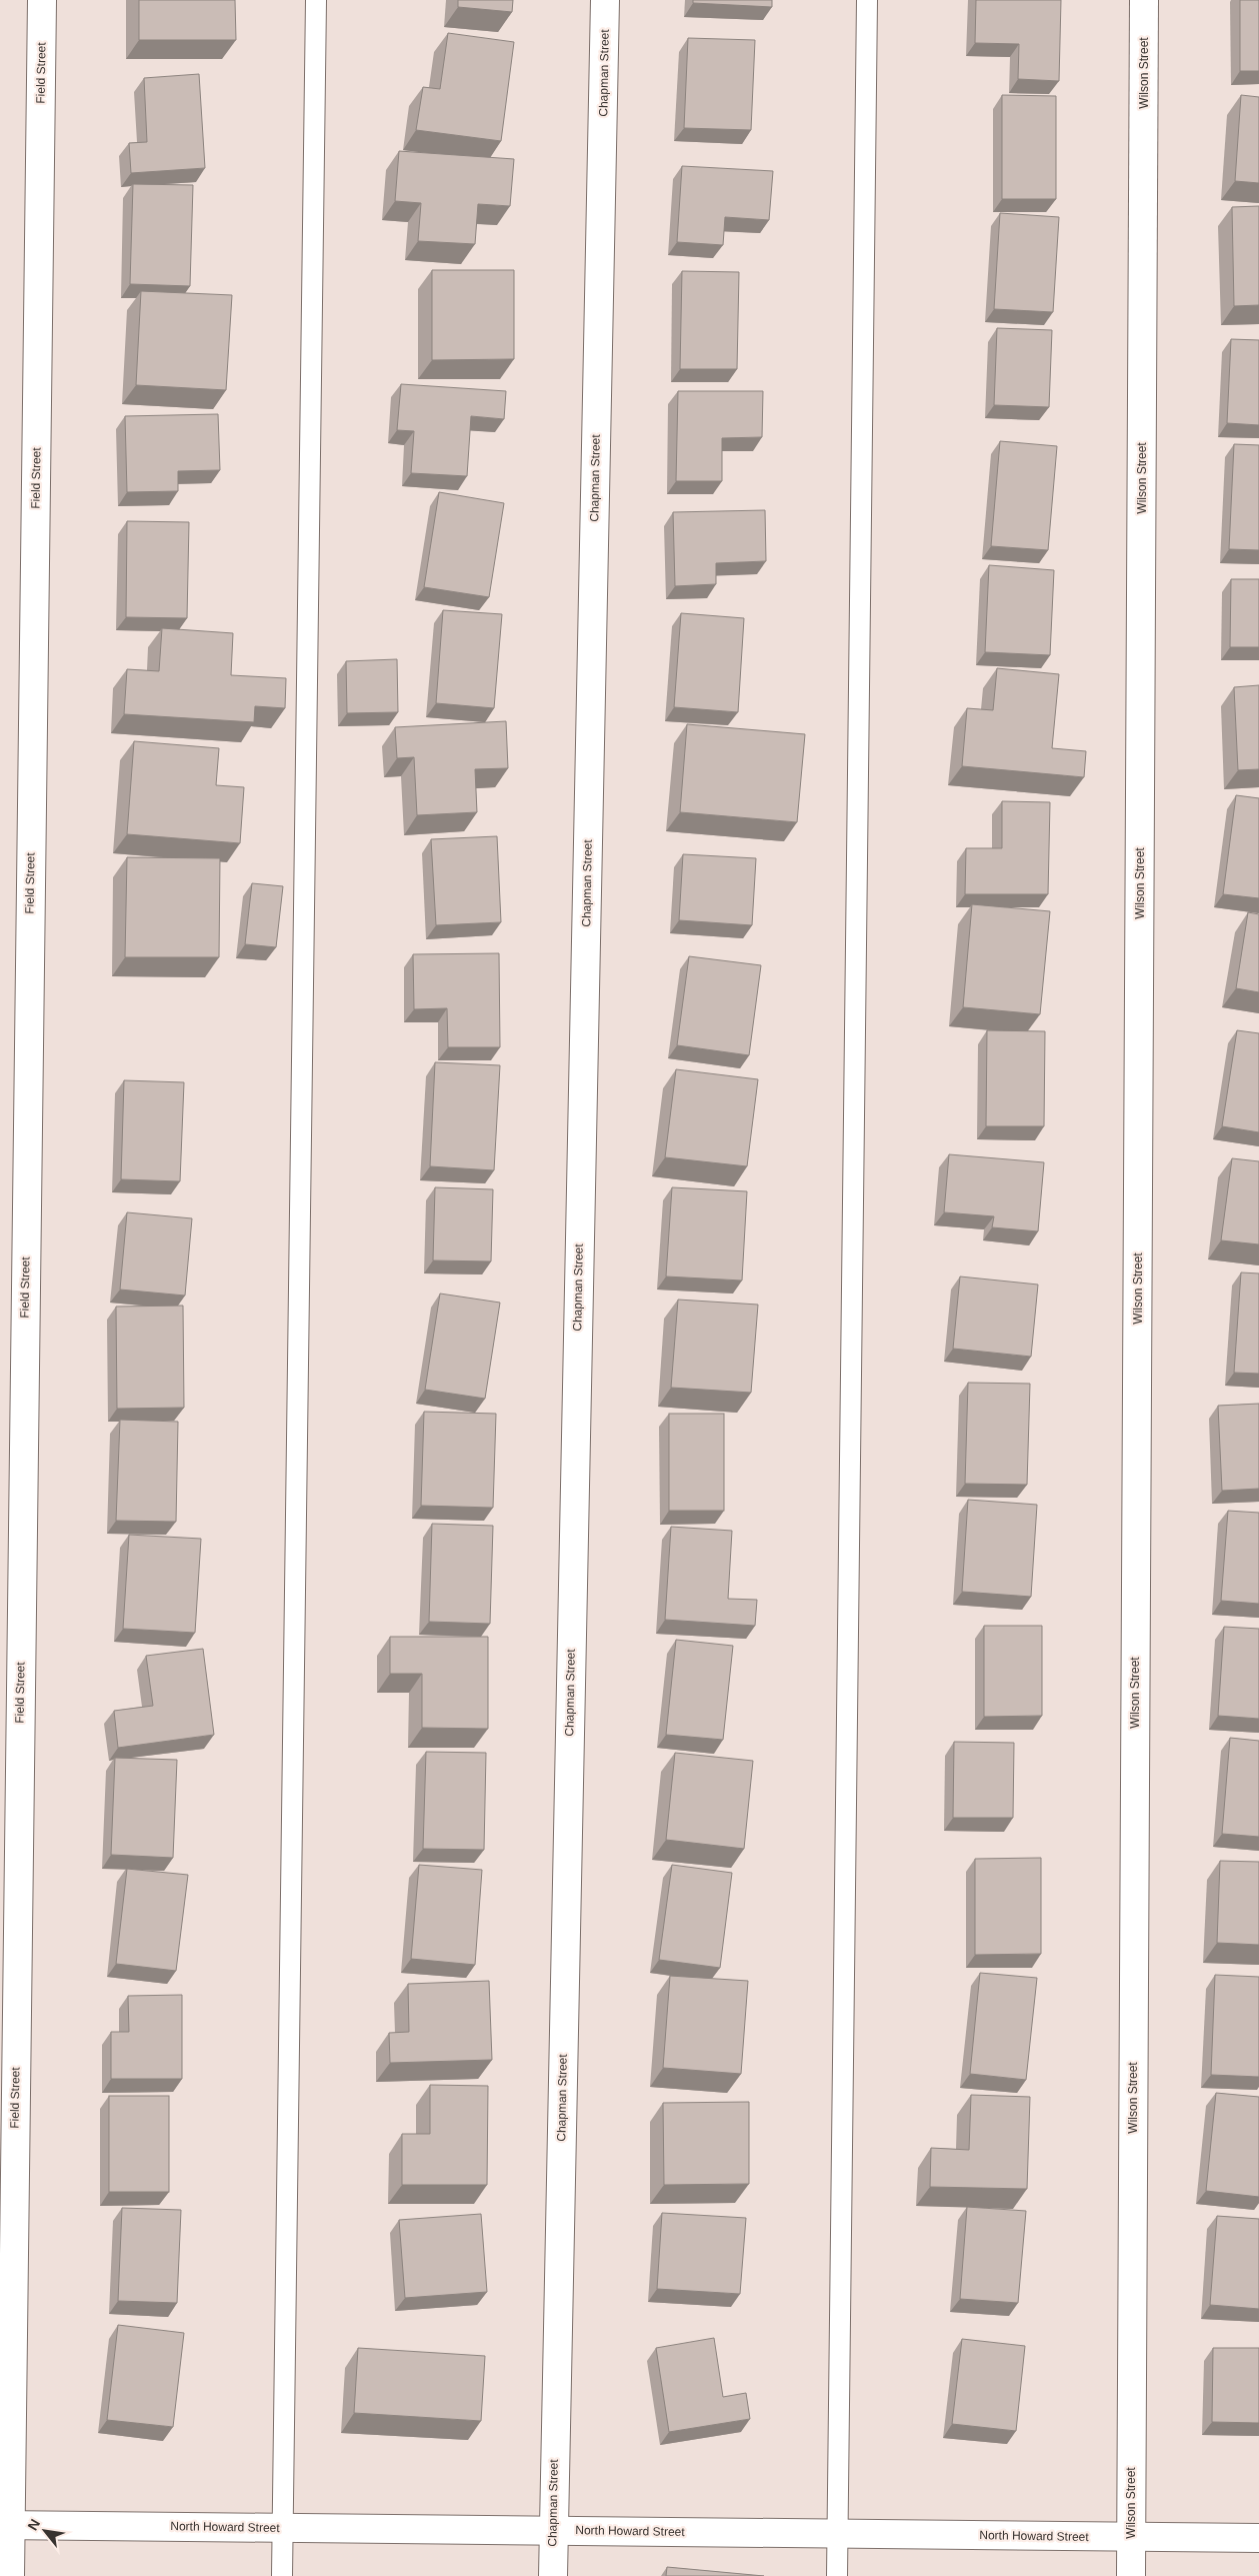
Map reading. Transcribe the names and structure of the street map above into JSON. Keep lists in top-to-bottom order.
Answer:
{
  "streets": {
    "street": [
      "Field Street",
      "Chapman Street",
      "Wilson Street",
      "North Howard Street"
    ]
  },
  "crossings": [
    ["Field Street", "North Howard Street"],
    ["Chapman Street", "North Howard Street"],
    ["Wilson Street", "North Howard Street"]
  ],
  "north": "top left"
}
